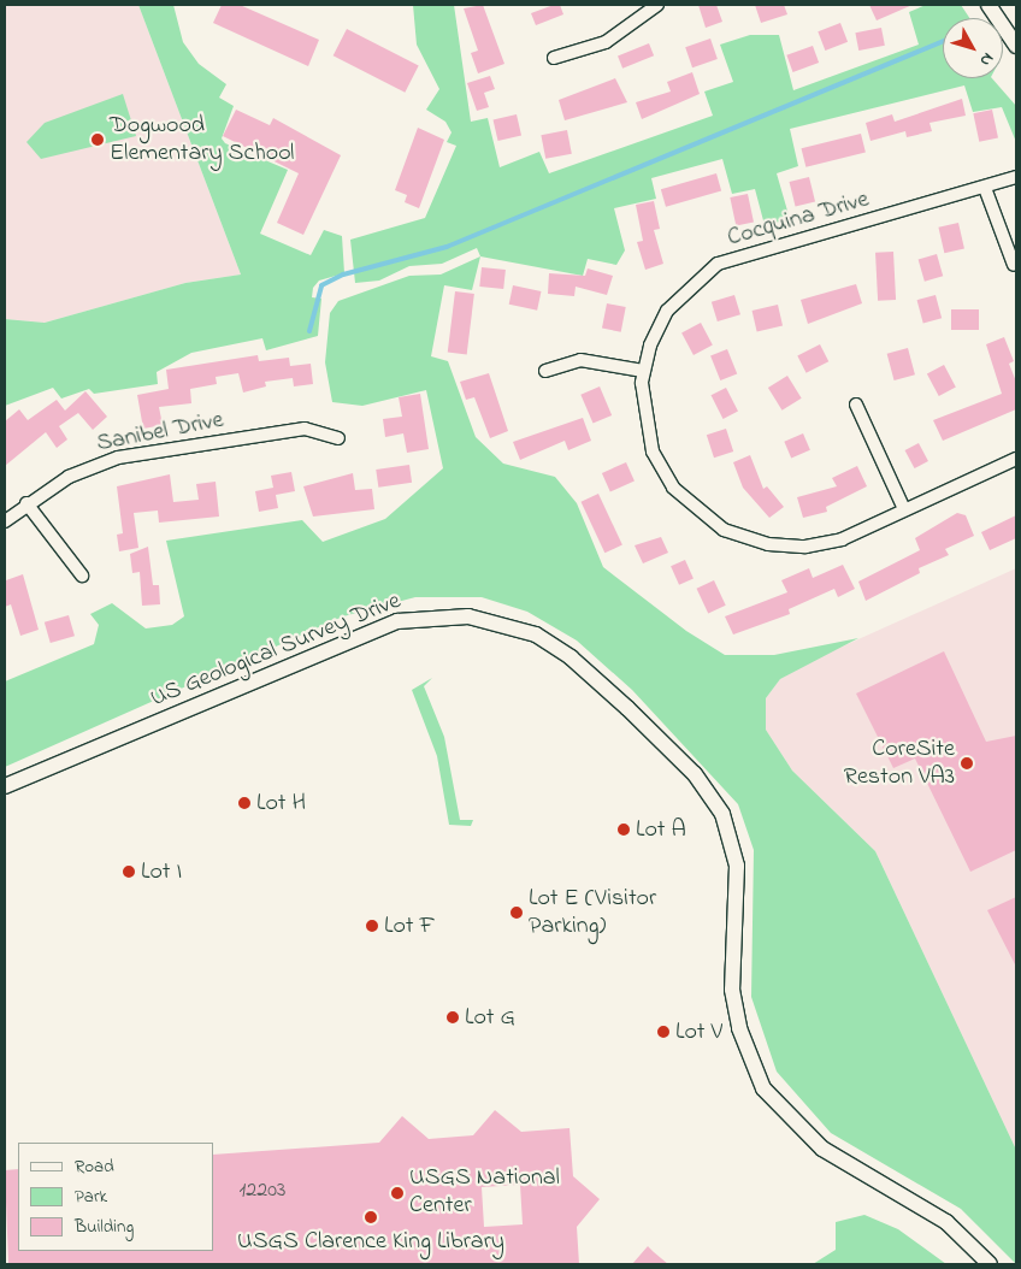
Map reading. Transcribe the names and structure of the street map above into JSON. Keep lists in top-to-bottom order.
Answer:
{
  "streets": {
    "street": ["Cocquina Drive", "Sanibel Drive", "US Geological Survey Drive"]
  },
  "places": [
    "Dogwood Elementary School",
    "CoreSite Reston VA3",
    "Lot H",
    "Lot A",
    "Lot I",
    "Lot E (Visitor Parking)",
    "Lot F",
    "Lot G",
    "Lot V",
    "USGS National Center",
    "USGS Clarence King Library"
  ],
  "house_numbers": ["12203"],
  "legend": ["Road", "Park", "Building"],
  "north": "bottom right"
}
